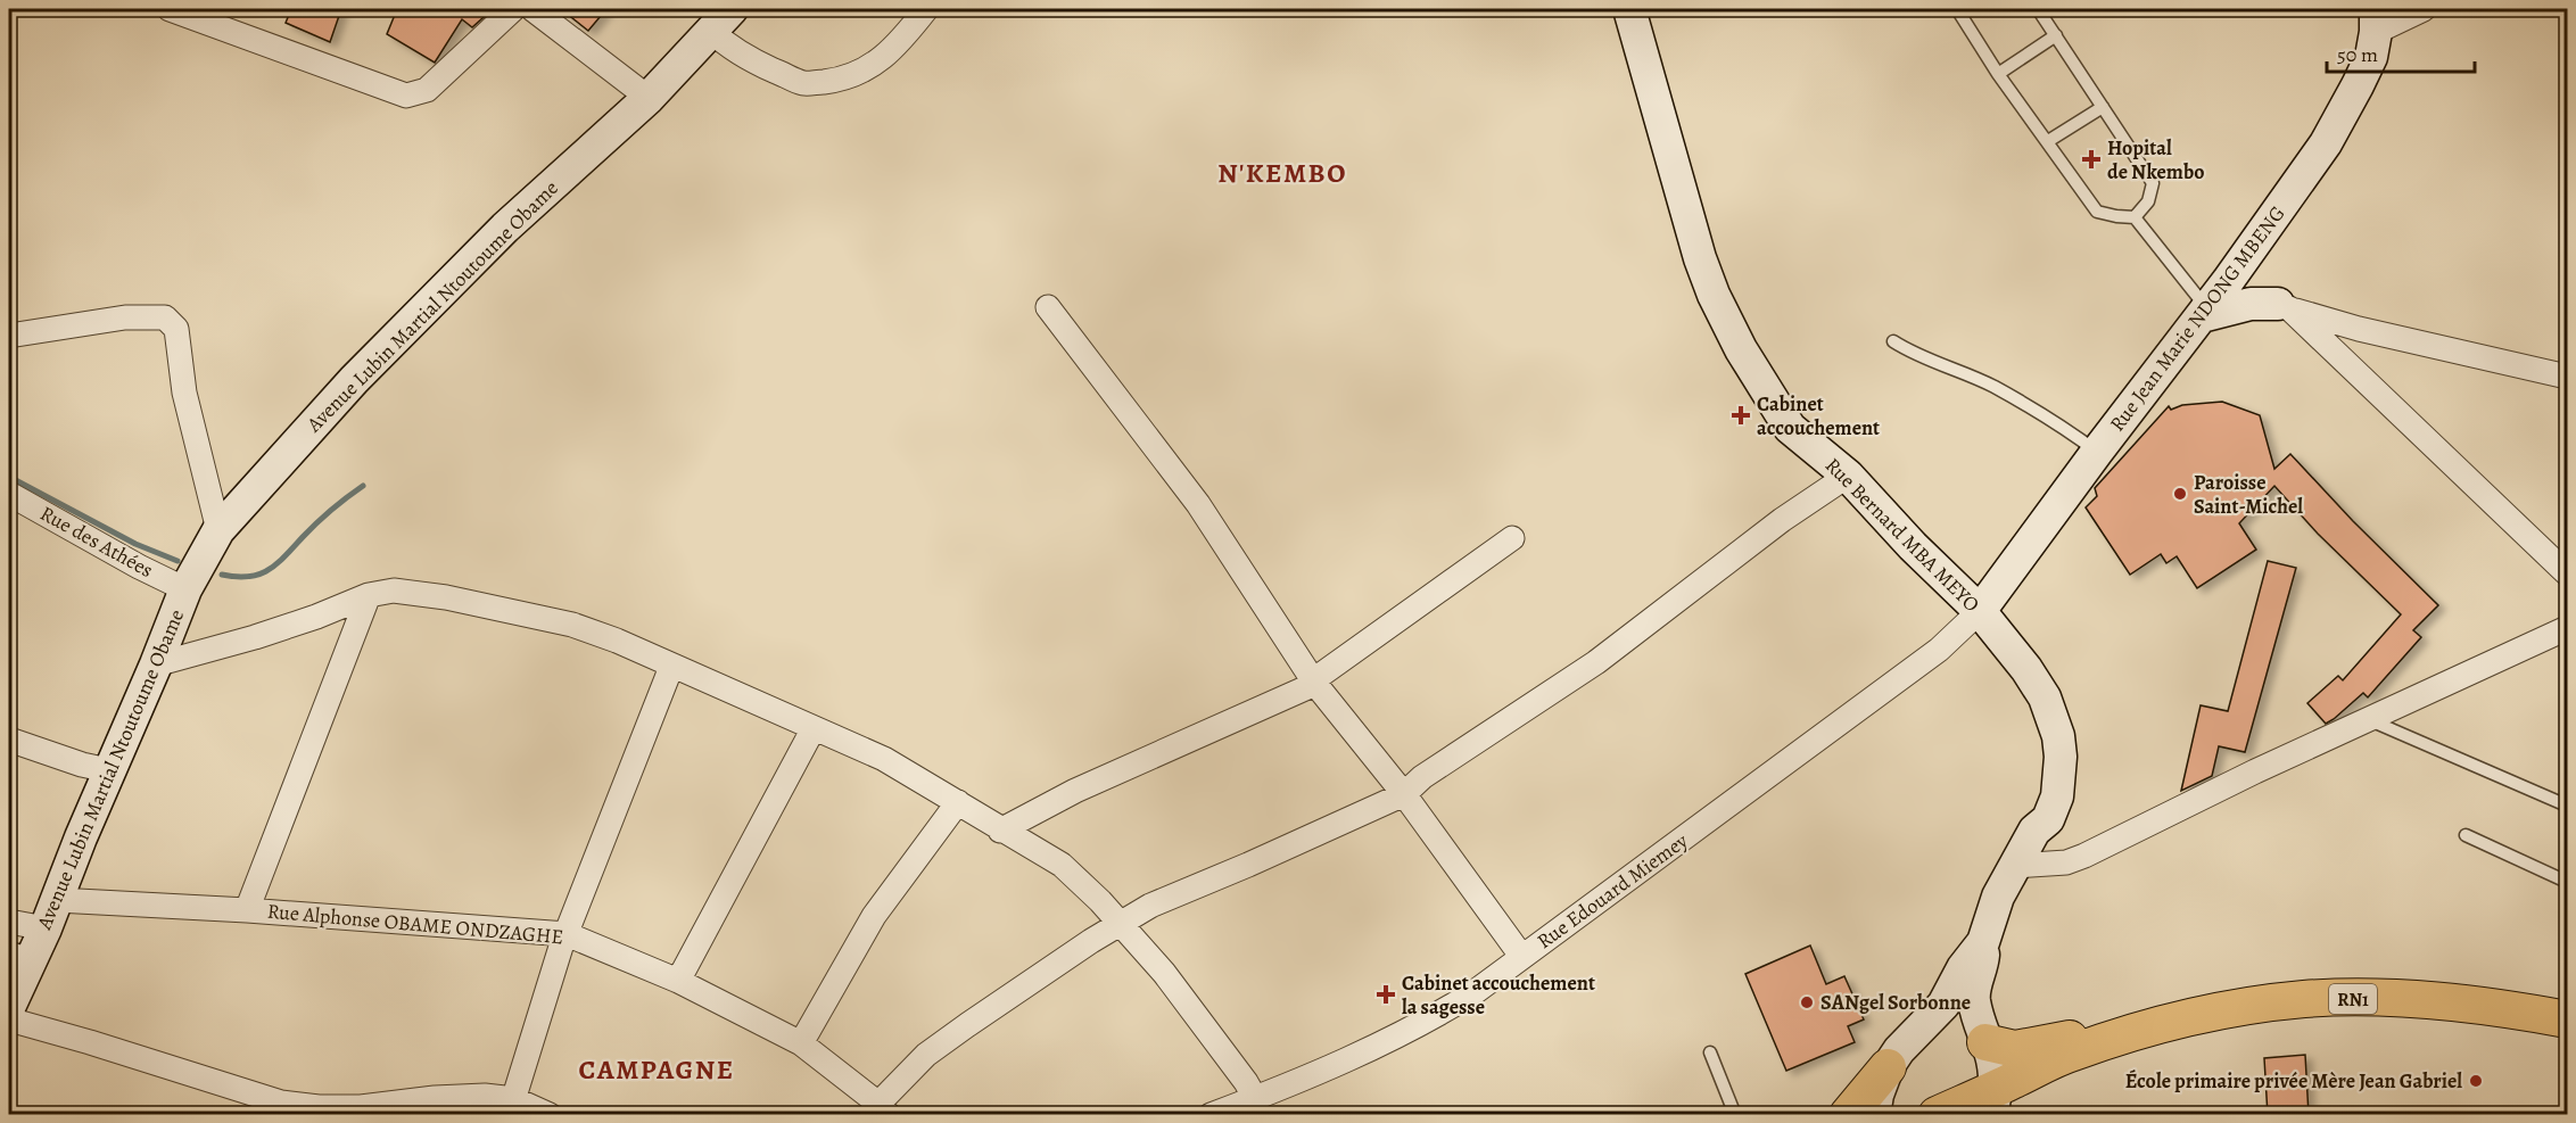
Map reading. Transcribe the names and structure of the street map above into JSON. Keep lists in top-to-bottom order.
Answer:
{
  "streets": {
    "main road": [
      "Avenue Lubin Martial Ntoutoume Obame",
      "Rue Jean Marie NDONG MBENG",
      "Rue Bernard MBA MEYO",
      "RN1"
    ],
    "street": ["Rue des Athées", "Rue Edouard Miemey", "Rue Alphonse OBAME ONDZAGHE"]
  },
  "crossings": [
    ["Avenue Lubin Martial Ntoutoume Obame", "Rue des Athées"],
    ["Avenue Lubin Martial Ntoutoume Obame", "Rue Alphonse OBAME ONDZAGHE"],
    ["Rue Jean Marie NDONG MBENG", "Rue Bernard MBA MEYO"],
    ["Rue Jean Marie NDONG MBENG", "Rue Edouard Miemey"],
    ["Rue Bernard MBA MEYO", "Rue Edouard Miemey"]
  ],
  "districts": ["N'KEMBO", "CAMPAGNE"],
  "places": {
    "health": ["Hopital de Nkembo", "Cabinet accouchement", "Cabinet accouchement la sagesse"],
    "other": ["Paroisse Saint-Michel", "SANgel Sorbonne", "École primaire privée Mère Jean Gabriel"]
  },
  "scale_bar": "50 m"
}
